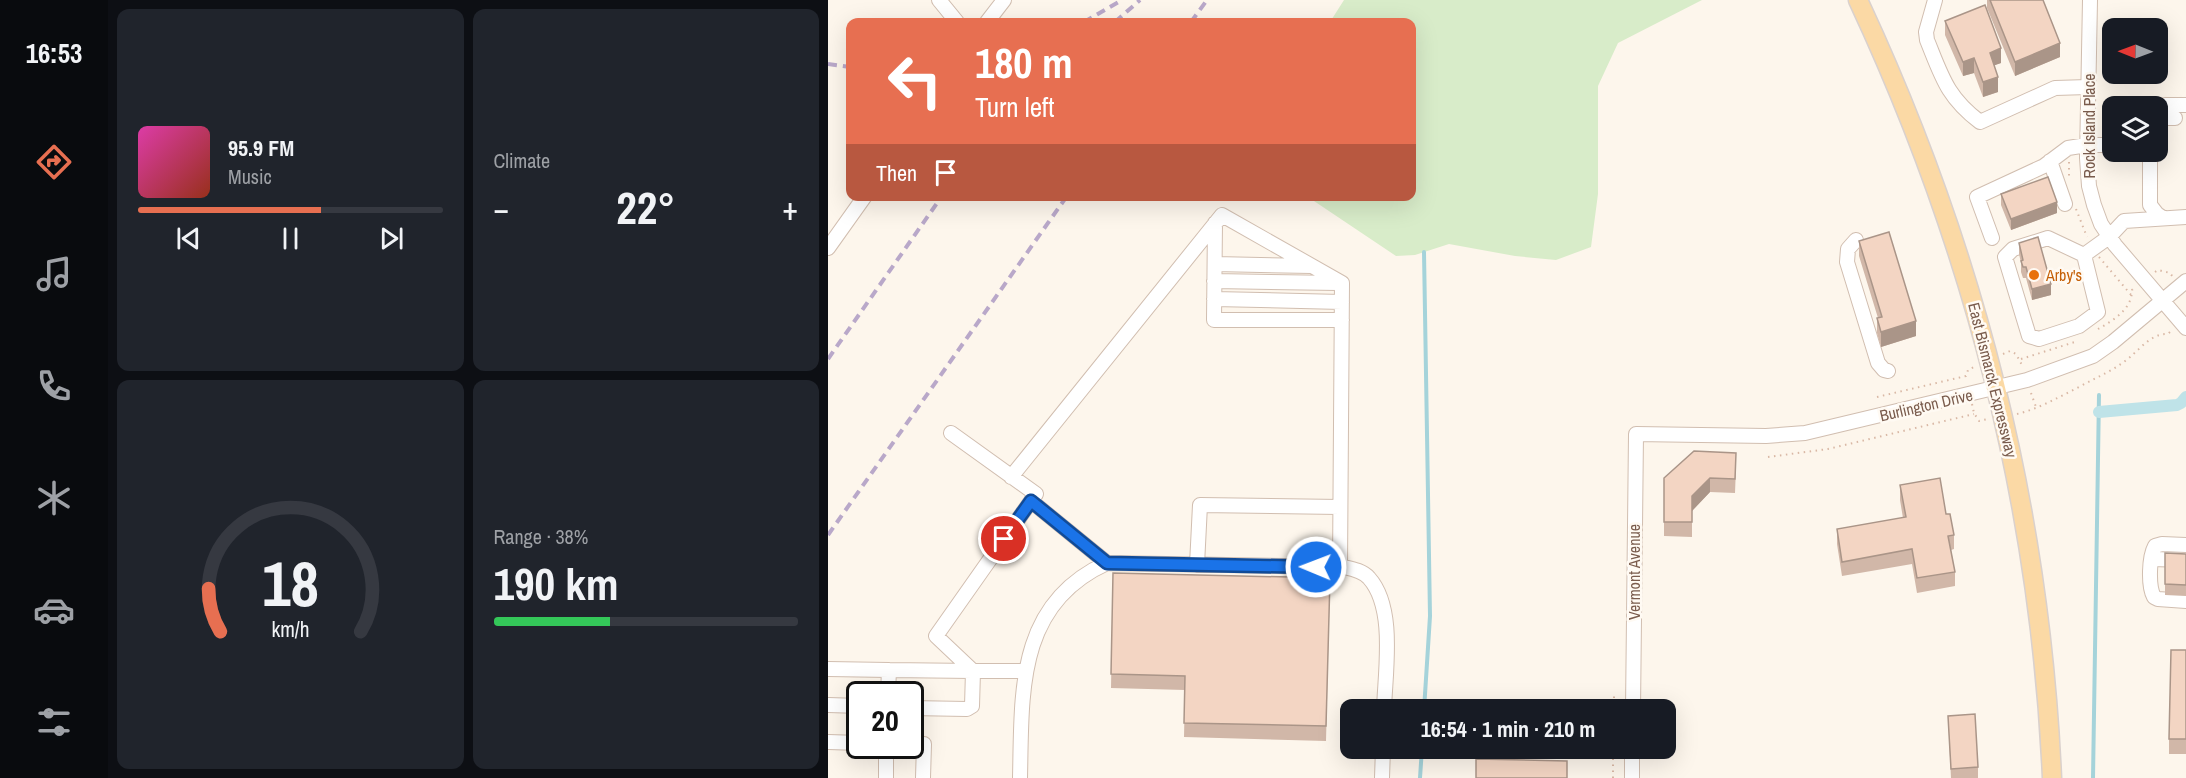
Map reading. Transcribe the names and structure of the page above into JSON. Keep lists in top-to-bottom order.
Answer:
{
  "streets": {
    "main road": ["East Bismarck Expressway"],
    "street": ["Rock Island Place", "Burlington Drive", "Vermont Avenue"]
  },
  "crossings": [
    ["Rock Island Place", "Burlington Drive"],
    ["East Bismarck Expressway", "Burlington Drive"],
    ["Burlington Drive", "Vermont Avenue"]
  ],
  "places": ["Arby's"],
  "north": "left",
  "page": {
    "tabs": "16:53",
    "tile": [
      "Climate",
      ["Range · 38%", "190 km"]
    ],
    "turn": ["180 m", "Turn left"],
    "song": ["95.9 FM", "Music"],
    "then": "Then",
    "heat": ["−", "22°", "+"],
    "limit": "20",
    "trip": "16:54 · 1 min · 210 m",
    "gauge": ["18", "km/h"]
  }
}
